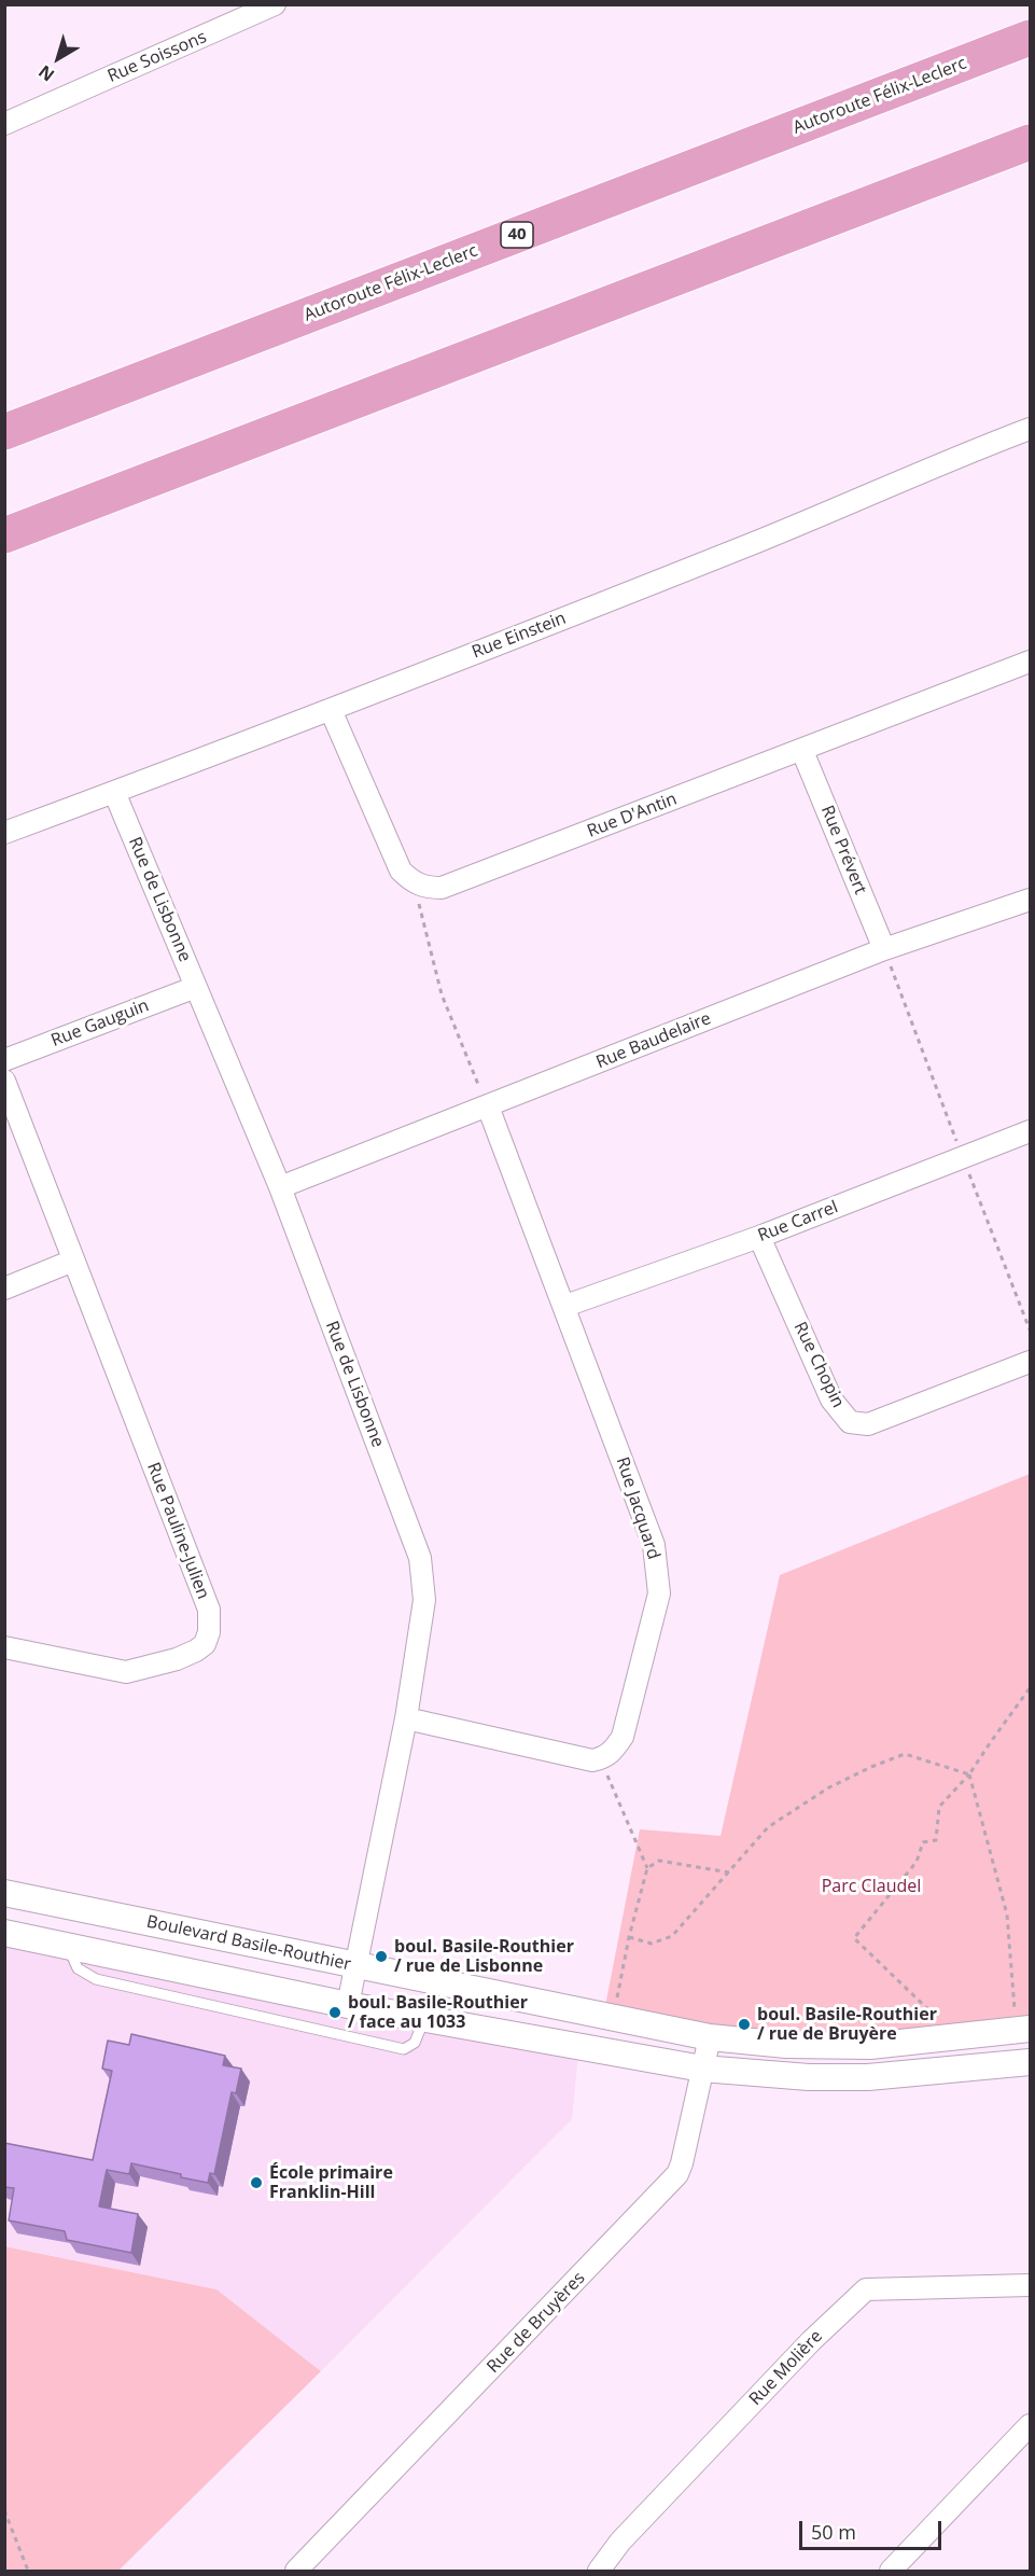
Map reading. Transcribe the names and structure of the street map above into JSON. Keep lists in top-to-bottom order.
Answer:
{
  "streets": {
    "highway": ["Autoroute Félix-Leclerc", "40"],
    "street": [
      "Rue Soissons",
      "Rue Einstein",
      "Rue D'Antin",
      "Rue Prévert",
      "Rue de Lisbonne",
      "Rue Gauguin",
      "Rue Baudelaire",
      "Rue Carrel",
      "Rue Chopin",
      "Rue Jacquard",
      "Rue Pauline-Julien",
      "Boulevard Basile-Routhier",
      "Rue de Bruyères",
      "Rue Molière"
    ]
  },
  "crossings": [
    ["Rue Einstein", "Rue de Lisbonne"],
    ["Rue D'Antin", "Rue Prévert"],
    ["Rue Prévert", "Rue Baudelaire"],
    ["Rue de Lisbonne", "Rue Gauguin"],
    ["Rue de Lisbonne", "Rue Baudelaire"],
    ["Rue de Lisbonne", "Boulevard Basile-Routhier"],
    ["Rue Baudelaire", "Rue Jacquard"],
    ["Rue Carrel", "Rue Chopin"],
    ["Rue Carrel", "Rue Jacquard"],
    ["Boulevard Basile-Routhier", "Rue de Bruyères"]
  ],
  "parks": ["Parc Claudel"],
  "places": [
    "boul. Basile-Routhier / rue de Lisbonne",
    "boul. Basile-Routhier / face au 1033",
    "boul. Basile-Routhier / rue de Bruyère",
    "École primaire Franklin-Hill"
  ],
  "scale_bar": "50 m",
  "north": "bottom left"
}
